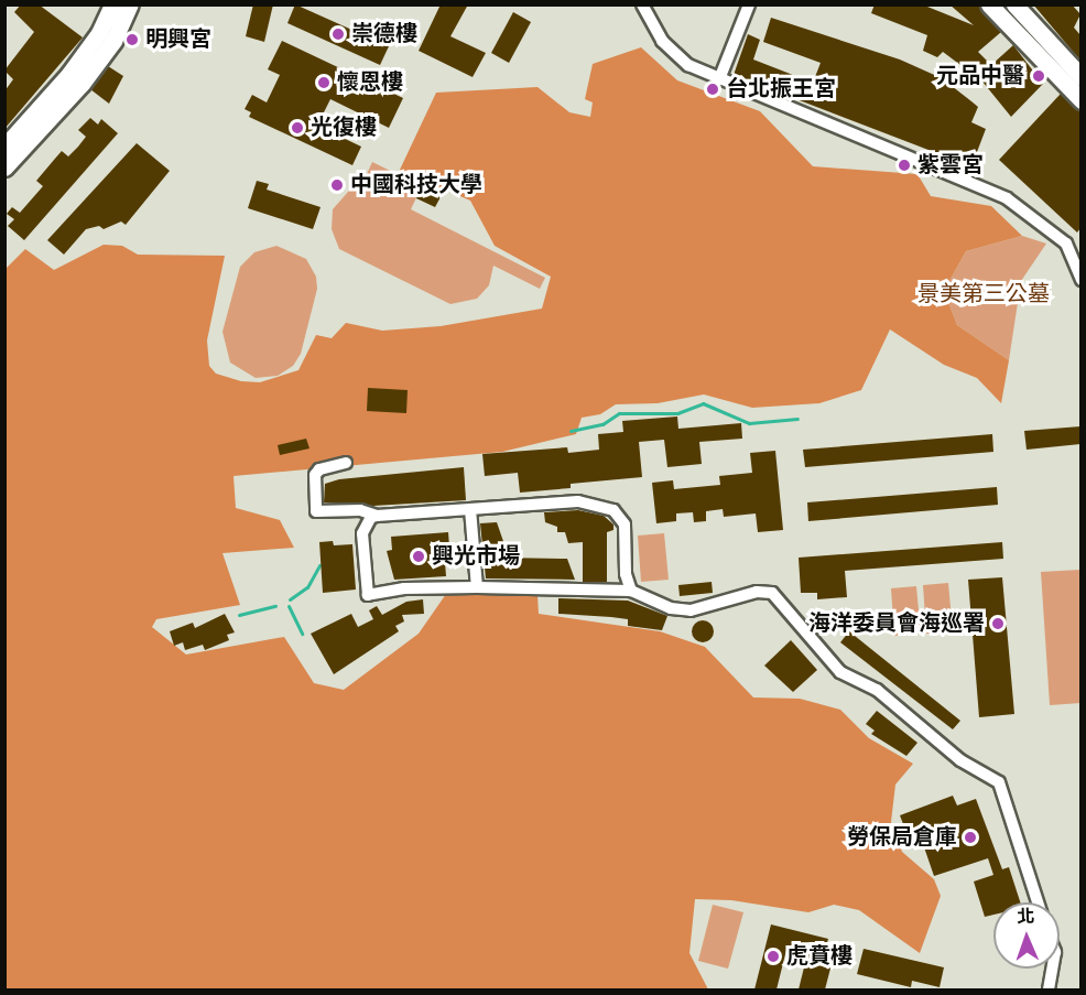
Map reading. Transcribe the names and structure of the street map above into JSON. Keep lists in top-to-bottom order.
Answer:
{
  "parks": ["景美第三公墓"],
  "places": [
    "崇德樓",
    "明興宮",
    "元品中醫",
    "懷恩樓",
    "台北振王宮",
    "光復樓",
    "紫雲宮",
    "中國科技大學",
    "興光市場",
    "海洋委員會海巡署",
    "勞保局倉庫",
    "虎賁樓"
  ],
  "north": "top"
}
